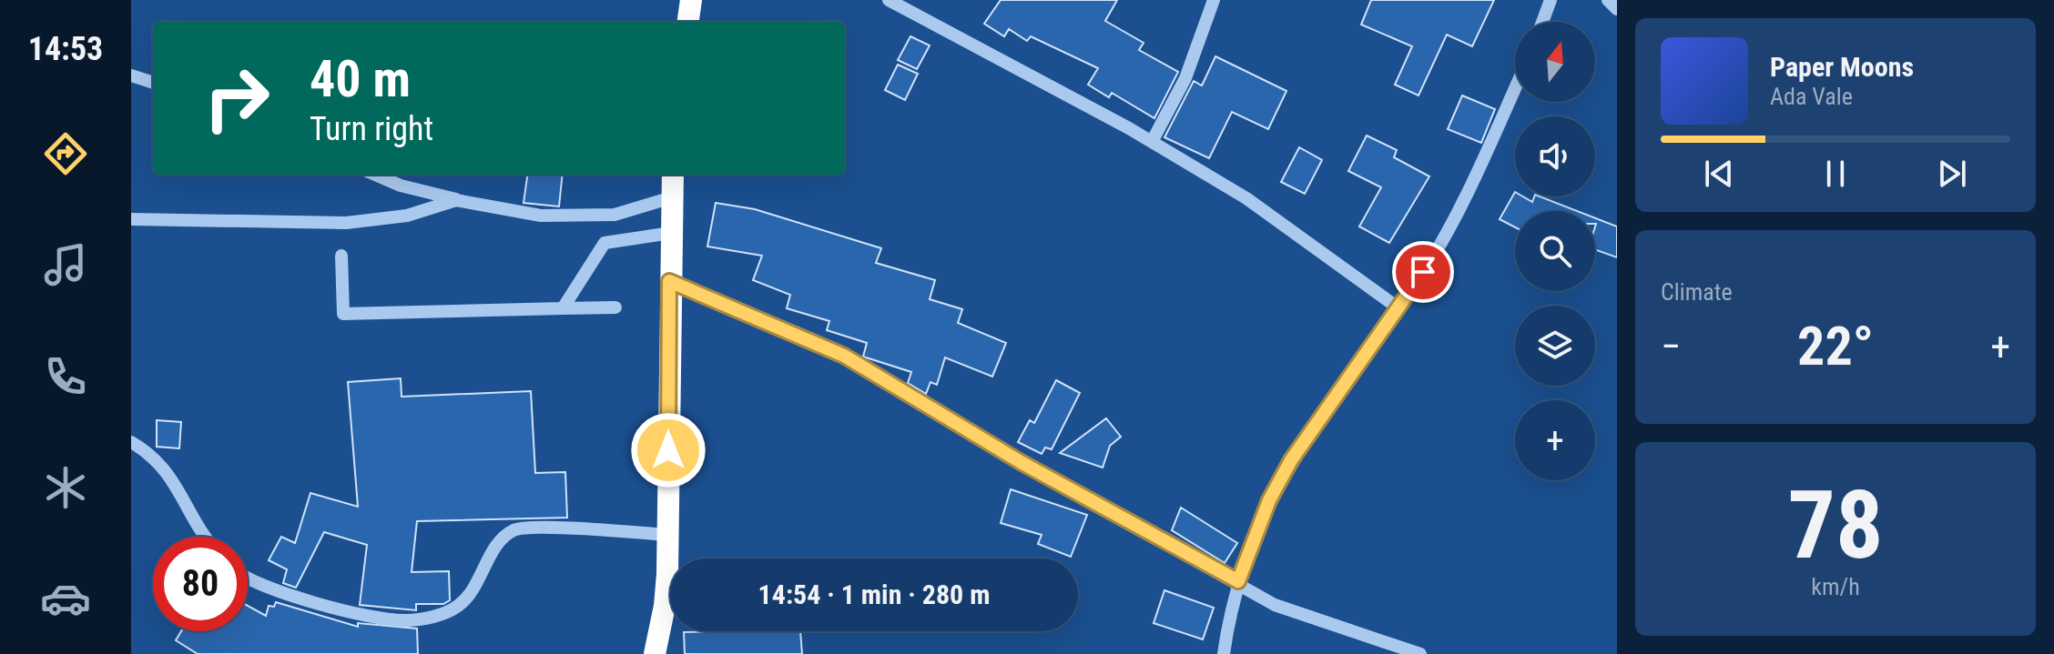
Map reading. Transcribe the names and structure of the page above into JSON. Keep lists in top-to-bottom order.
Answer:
{
  "north": "top",
  "page": {
    "tabs": "14:53",
    "map_buttons": "+",
    "turn": ["40 m", "Turn right"],
    "song": ["Paper Moons", "Ada Vale"],
    "tile": [
      "Climate",
      ["78", "km/h"]
    ],
    "heat": ["−", "22°", "+"],
    "limit": "80",
    "trip": "14:54 · 1 min · 280 m"
  }
}
